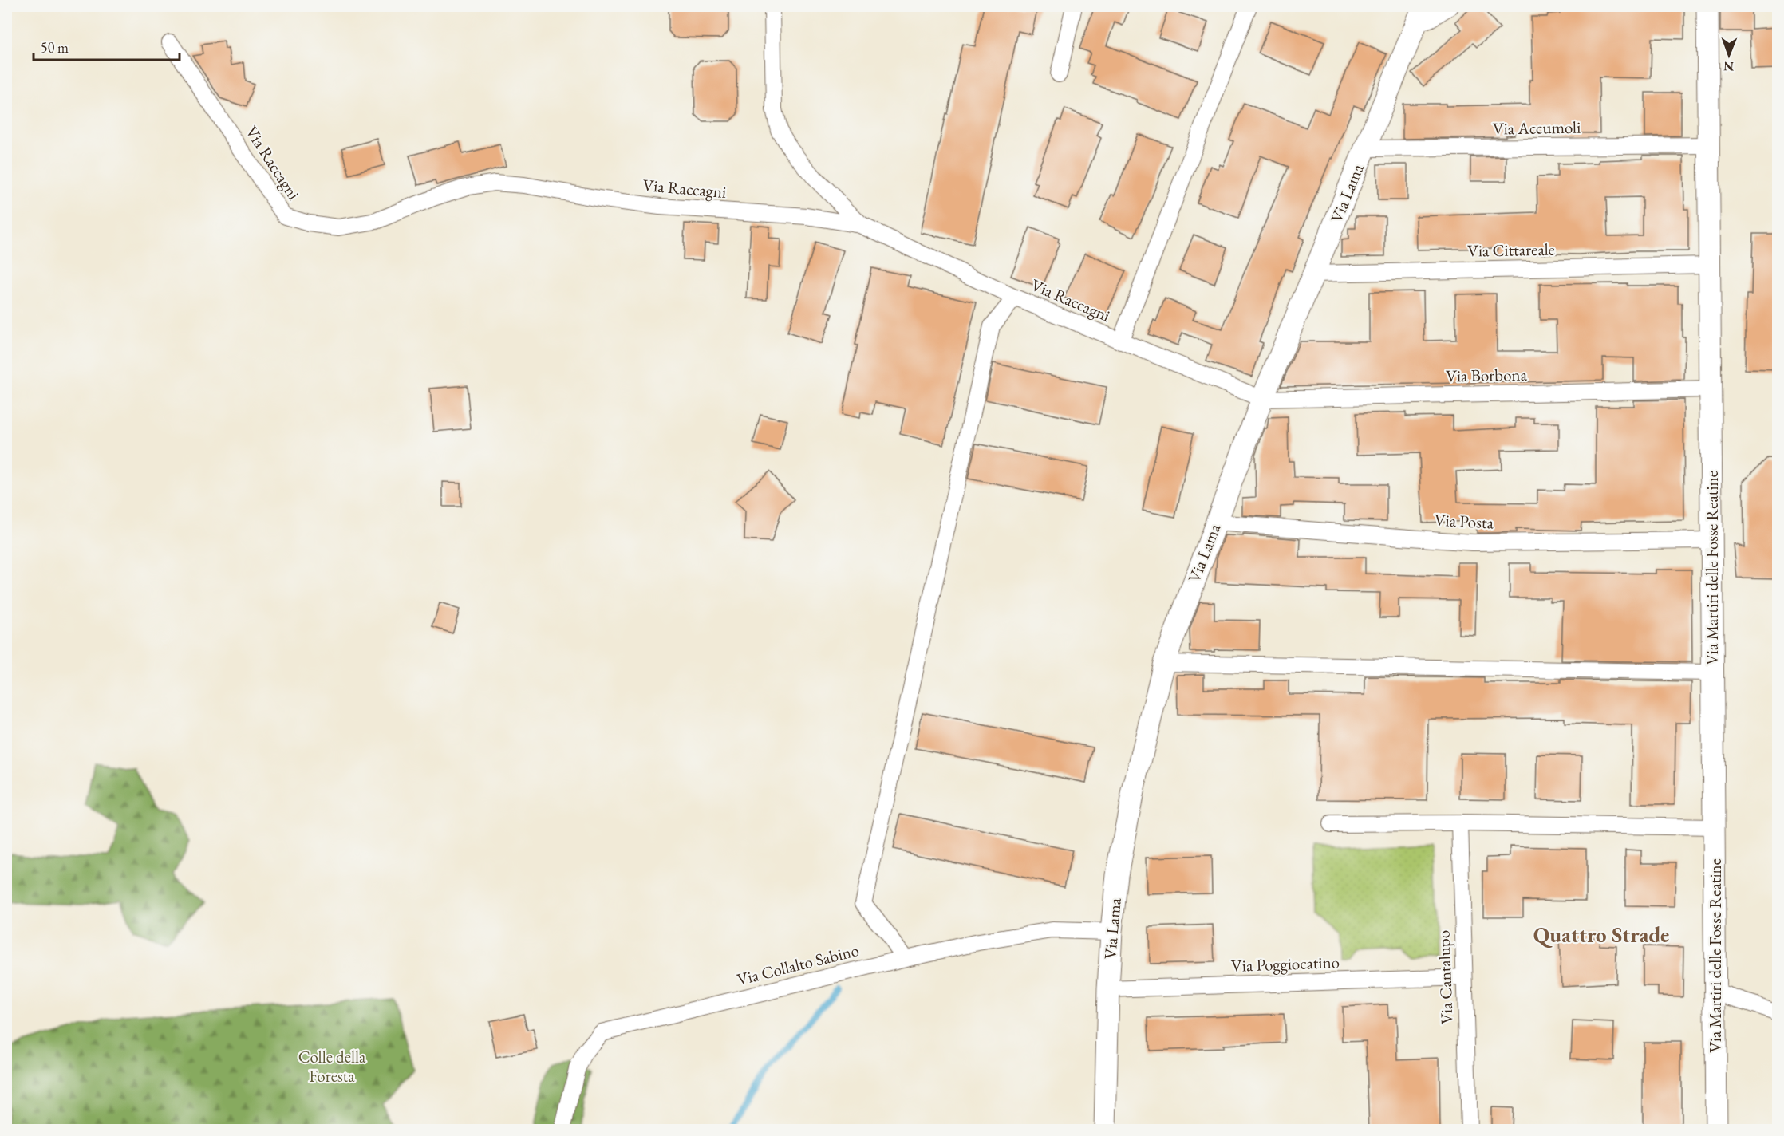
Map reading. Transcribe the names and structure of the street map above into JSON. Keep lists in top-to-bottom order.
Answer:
{
  "streets": {
    "main road": ["Via Lama", "Via Martiri delle Fosse Reatine"],
    "street": [
      "Via Accumoli",
      "Via Raccagni",
      "Via Cittareale",
      "Via Borbona",
      "Via Posta",
      "Via Poggiocatino",
      "Via Collalto Sabino",
      "Via Cantalupo"
    ]
  },
  "crossings": [
    ["Via Accumoli", "Via Lama"],
    ["Via Accumoli", "Via Martiri delle Fosse Reatine"],
    ["Via Raccagni", "Via Lama"],
    ["Via Raccagni", "Via Borbona"],
    ["Via Lama", "Via Cittareale"],
    ["Via Lama", "Via Borbona"],
    ["Via Lama", "Via Posta"],
    ["Via Lama", "Via Poggiocatino"],
    ["Via Lama", "Via Collalto Sabino"],
    ["Via Cittareale", "Via Martiri delle Fosse Reatine"],
    ["Via Borbona", "Via Martiri delle Fosse Reatine"],
    ["Via Posta", "Via Martiri delle Fosse Reatine"],
    ["Via Poggiocatino", "Via Cantalupo"]
  ],
  "districts": ["Quattro Strade"],
  "parks": ["Colle della Foresta"],
  "scale_bar": "50 m",
  "north": "bottom"
}
